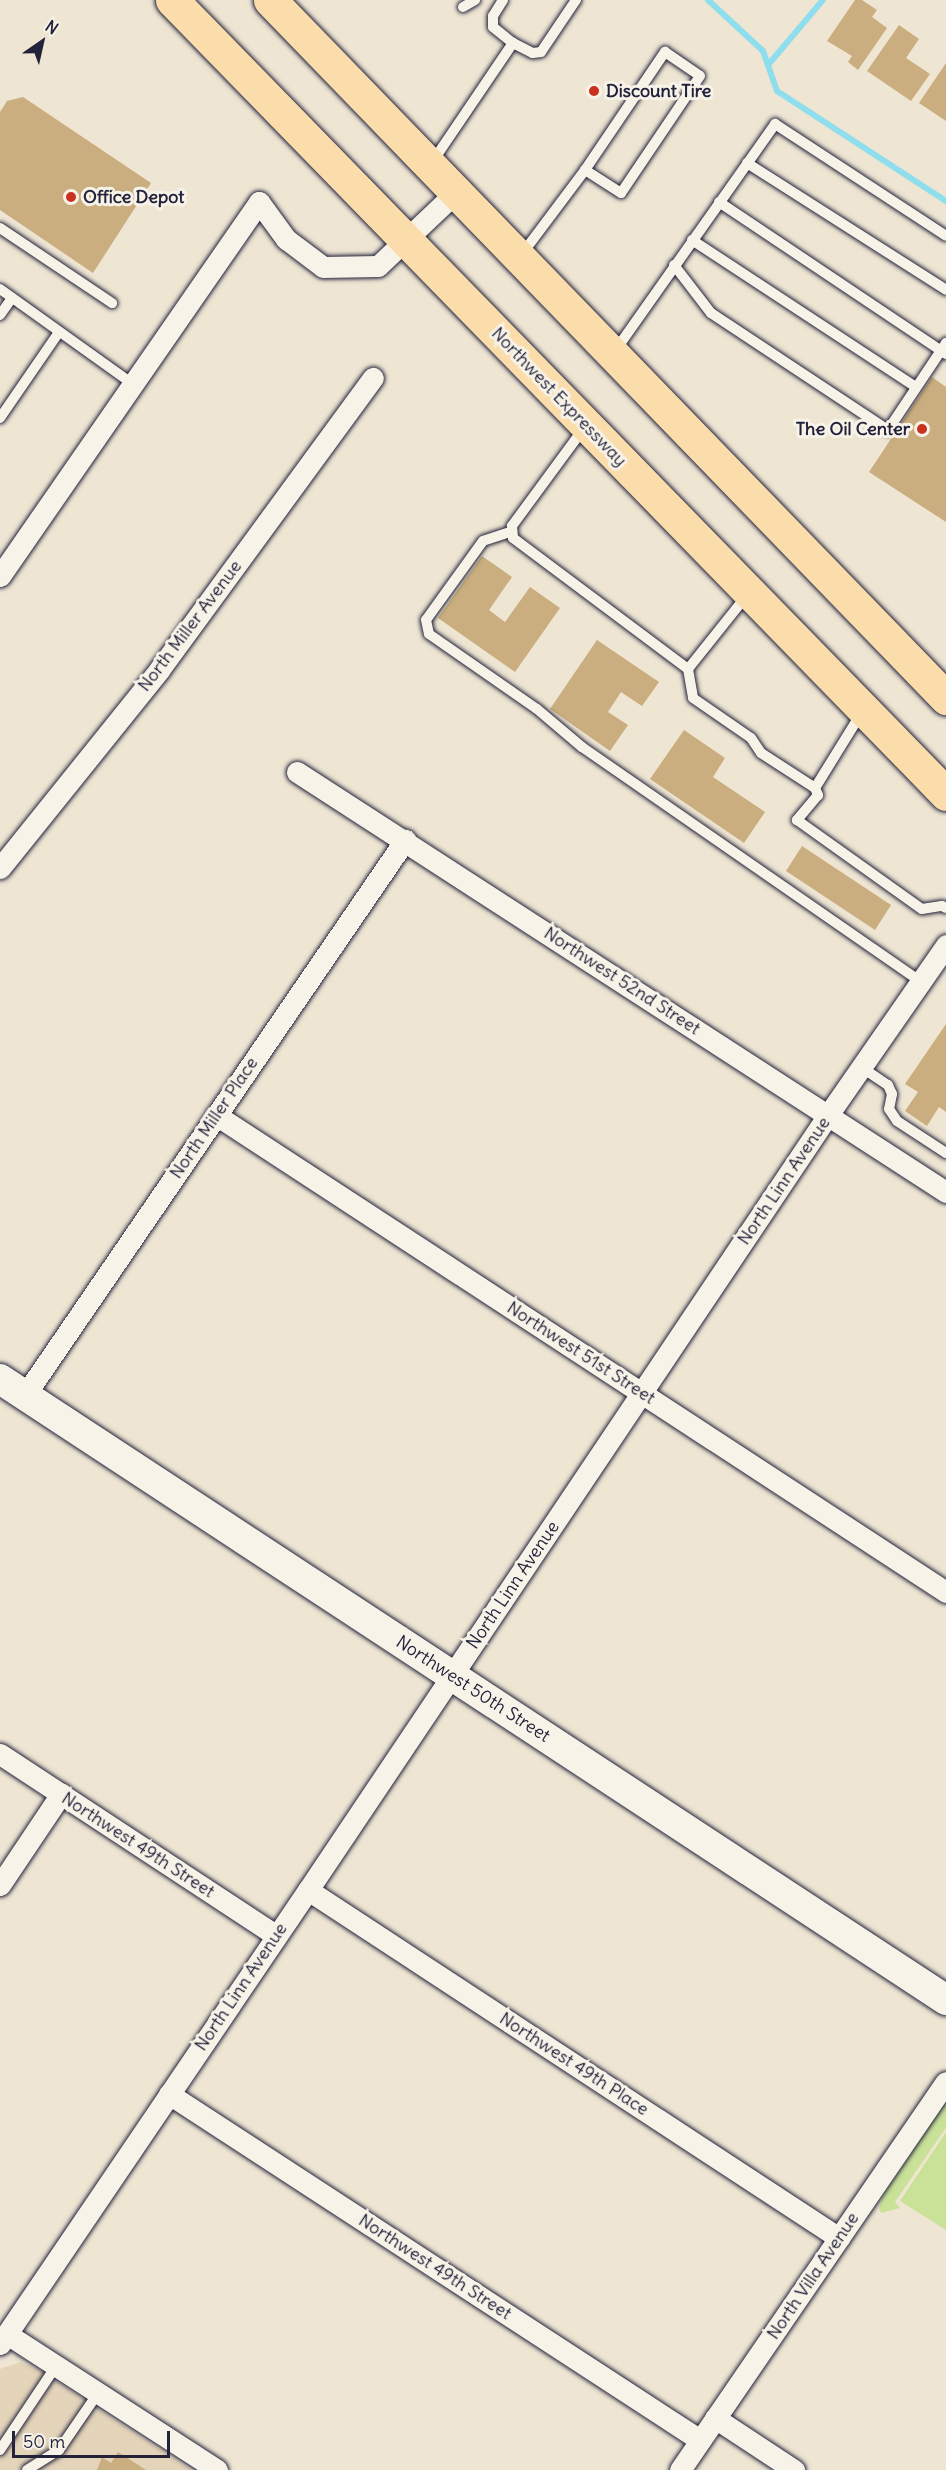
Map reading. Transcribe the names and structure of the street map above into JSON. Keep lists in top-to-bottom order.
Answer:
{
  "streets": {
    "highway": ["Northwest Expressway"],
    "street": [
      "North Miller Avenue",
      "Northwest 52nd Street",
      "North Miller Place",
      "North Linn Avenue",
      "Northwest 51st Street",
      "Northwest 50th Street",
      "Northwest 49th Street",
      "Northwest 49th Place",
      "North Villa Avenue"
    ]
  },
  "crossings": [
    ["Northwest 52nd Street", "North Miller Place"],
    ["Northwest 52nd Street", "North Linn Avenue"],
    ["North Miller Place", "Northwest 51st Street"],
    ["North Miller Place", "Northwest 50th Street"],
    ["North Linn Avenue", "Northwest 51st Street"],
    ["North Linn Avenue", "Northwest 50th Street"],
    ["North Linn Avenue", "Northwest 49th Street"],
    ["North Linn Avenue", "Northwest 49th Place"],
    ["Northwest 49th Street", "North Villa Avenue"],
    ["Northwest 49th Place", "North Villa Avenue"]
  ],
  "places": ["Discount Tire", "Office Depot", "The Oil Center"],
  "scale_bar": "50 m",
  "north": "top right"
}
